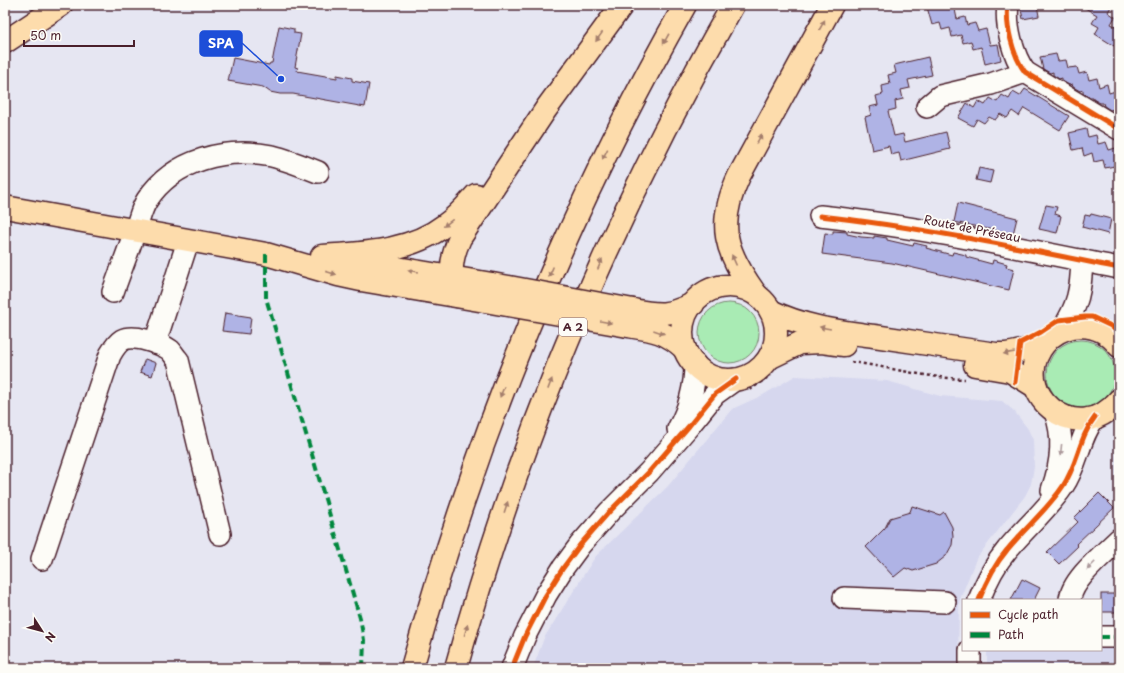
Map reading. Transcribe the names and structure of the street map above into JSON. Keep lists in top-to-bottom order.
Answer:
{
  "streets": {
    "main road": ["A 2"],
    "street": ["Route de Préseau"]
  },
  "places": ["SPA"],
  "legend": ["Cycle path", "Path"],
  "scale_bar": "50 m",
  "north": "bottom right"
}
